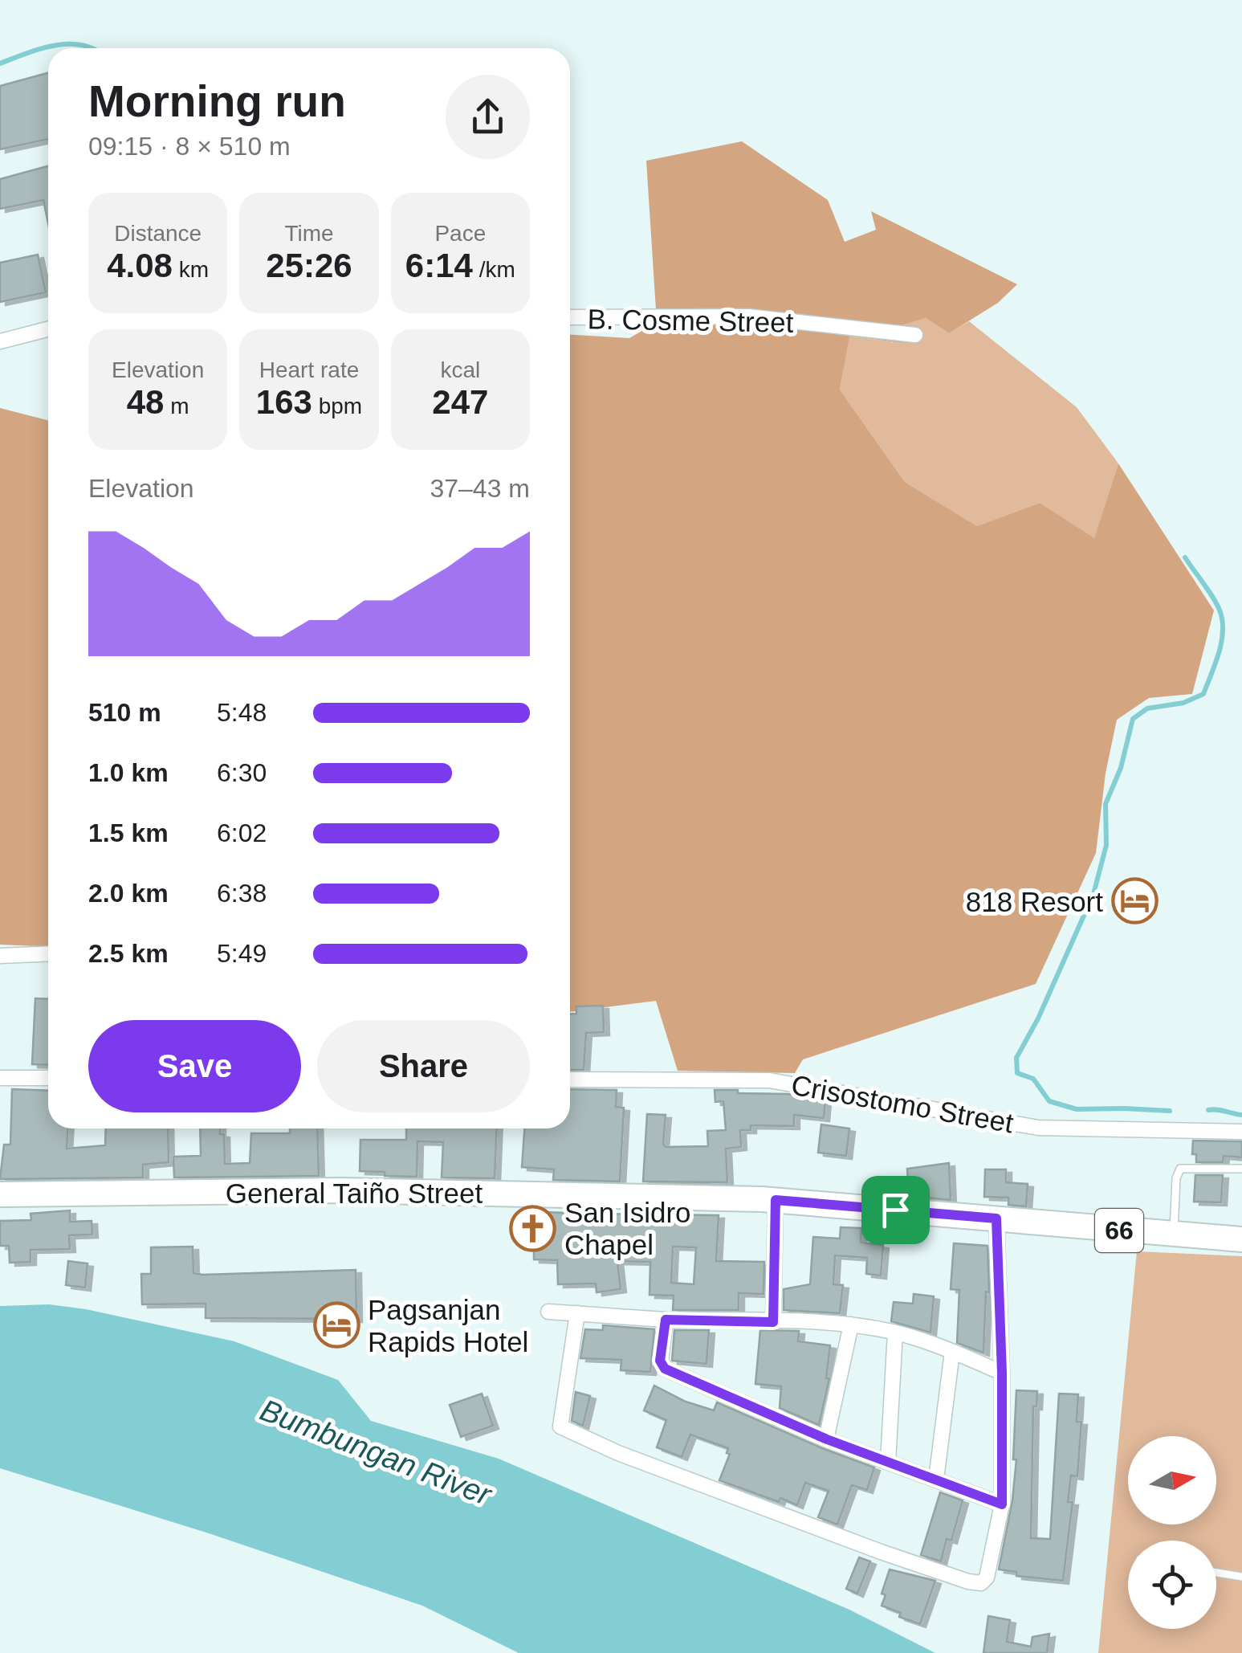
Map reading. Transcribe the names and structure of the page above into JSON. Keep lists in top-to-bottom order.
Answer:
{
  "streets": {
    "main road": ["General Taiño Street", "66"],
    "street": ["B. Cosme Street", "Crisostomo Street"]
  },
  "crossings": [
    ["General Taiño Street", "66"]
  ],
  "water": ["Bumbungan River"],
  "places": {
    "hotel": ["818 Resort", "Pagsanjan Rapids Hotel"],
    "church": ["San Isidro Chapel"]
  },
  "north": "right",
  "page": {
    "heading": ["Morning run", "09:15 · 8 × 510 m"],
    "stats": [
      ["Distance", "4.08 km"],
      ["Time", "25:26"],
      ["Pace", "6:14 /km"],
      ["Elevation", "48 m"],
      ["Heart rate", "163 bpm"],
      ["kcal", "247"]
    ],
    "chart": ["Elevation", "37–43 m"],
    "list": [
      {
        "name": "510 m",
        "note": "5:48"
      },
      {
        "name": "1.0 km",
        "note": "6:30"
      },
      {
        "name": "1.5 km",
        "note": "6:02"
      },
      {
        "name": "2.0 km",
        "note": "6:38"
      },
      {
        "name": "2.5 km",
        "note": "5:49"
      }
    ],
    "buttons": ["Save", "Share"]
  }
}
